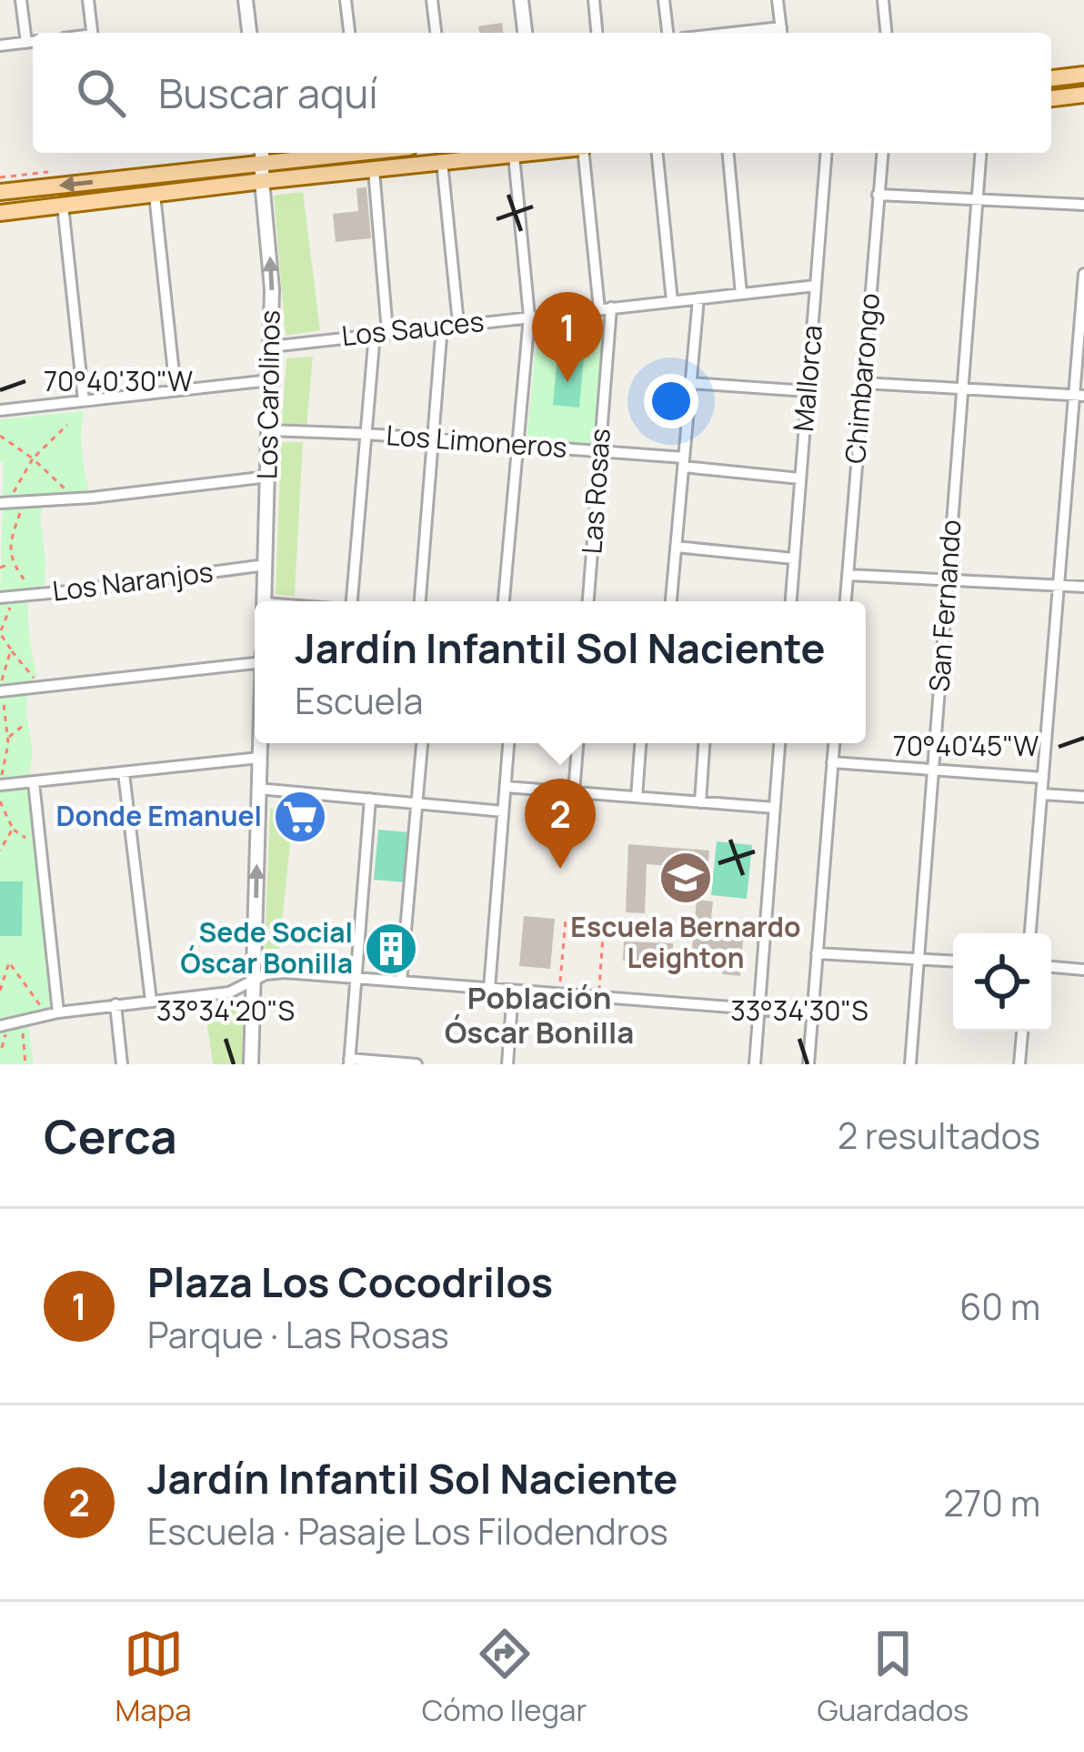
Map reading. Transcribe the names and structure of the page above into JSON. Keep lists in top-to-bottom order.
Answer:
{
  "streets": {
    "street": [
      "Los Sauces",
      "Mallorca",
      "Chimbarongo",
      "Los Carolinos",
      "Los Limoneros",
      "Las Rosas",
      "Los Naranjos",
      "San Fernando"
    ]
  },
  "crossings": [
    ["Los Sauces", "Mallorca"],
    ["Los Sauces", "Los Carolinos"],
    ["Los Sauces", "Las Rosas"],
    ["Mallorca", "Los Limoneros"],
    ["Los Carolinos", "Los Limoneros"],
    ["Los Carolinos", "Los Naranjos"],
    ["Los Limoneros", "Las Rosas"]
  ],
  "districts": ["Población Óscar Bonilla"],
  "places": {
    "supermarket": ["Donde Emanuel"],
    "school or university": ["Escuela Bernardo Leighton"],
    "building": ["Sede Social Óscar Bonilla"]
  },
  "page": {
    "search": "Buscar aquí",
    "pins": ["1", "2"],
    "popup": ["Jardín Infantil Sol Naciente", "Escuela"],
    "heading": ["Cerca", "2 resultados"],
    "list": [
      {
        "mark": "1",
        "name": "Plaza Los Cocodrilos",
        "note": "Parque · Las Rosas",
        "value": "60 m"
      },
      {
        "mark": "2",
        "name": "Jardín Infantil Sol Naciente",
        "note": "Escuela · Pasaje Los Filodendros",
        "value": "270 m"
      }
    ],
    "nav": ["Mapa", "Cómo llegar", "Guardados"]
  },
  "coordinates": [
    "70°40'30\"W",
    "70°40'45\"W",
    "33°34'20\"S",
    "33°34'30\"S"
  ]
}
